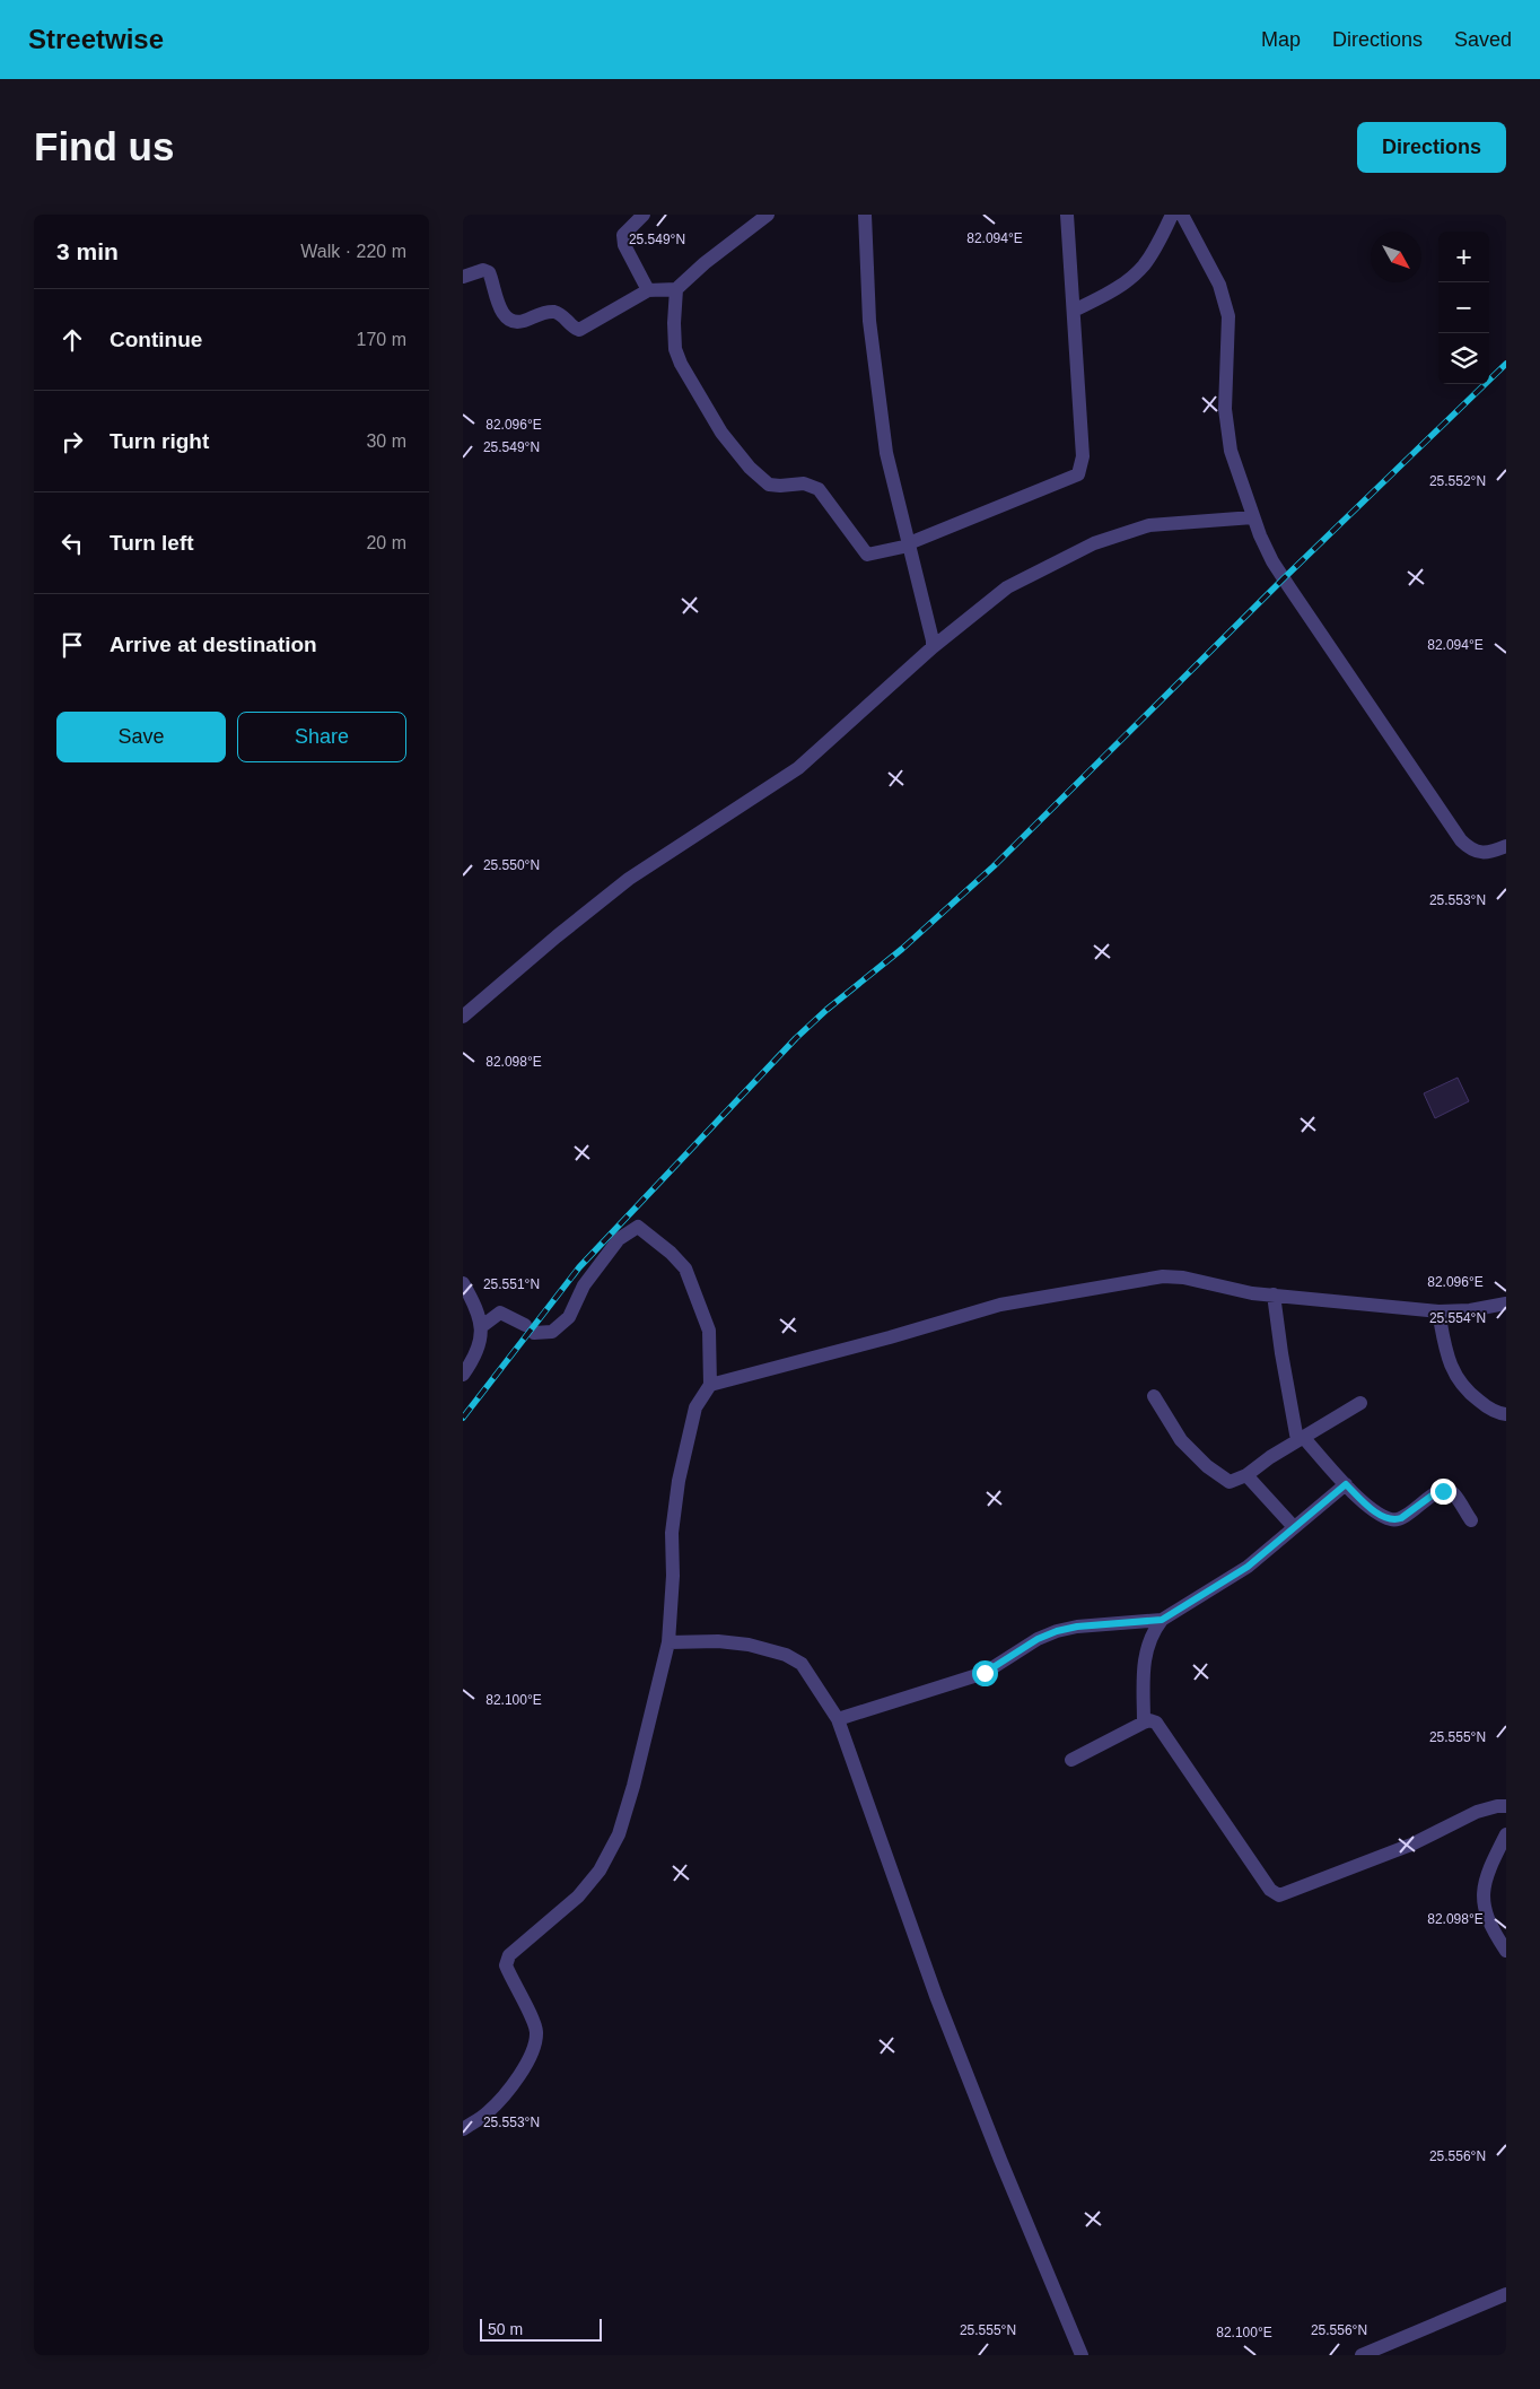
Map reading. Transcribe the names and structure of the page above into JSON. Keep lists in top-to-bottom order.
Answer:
{
  "scale_bar": "50 m",
  "north": "bottom right",
  "page": {
    "header": "Streetwise",
    "nav": ["Map", "Directions", "Saved"],
    "buttons": [
      "Directions",
      ["Save", "Share"]
    ],
    "title": "Find us",
    "heading": ["3 min", "Walk · 220 m"],
    "map_buttons": ["+", "−"],
    "list": [
      ["Continue", "170 m"],
      ["Turn right", "30 m"],
      ["Turn left", "20 m"],
      "Arrive at destination"
    ],
    "scale": "50 m"
  },
  "coordinates": [
    "82.094°E",
    "25.549°N",
    "82.096°E",
    "25.552°N",
    "25.550°N",
    "25.553°N",
    "82.098°E",
    "25.551°N",
    "25.554°N",
    "82.100°E",
    "25.555°N",
    "25.556°N"
  ]
}
